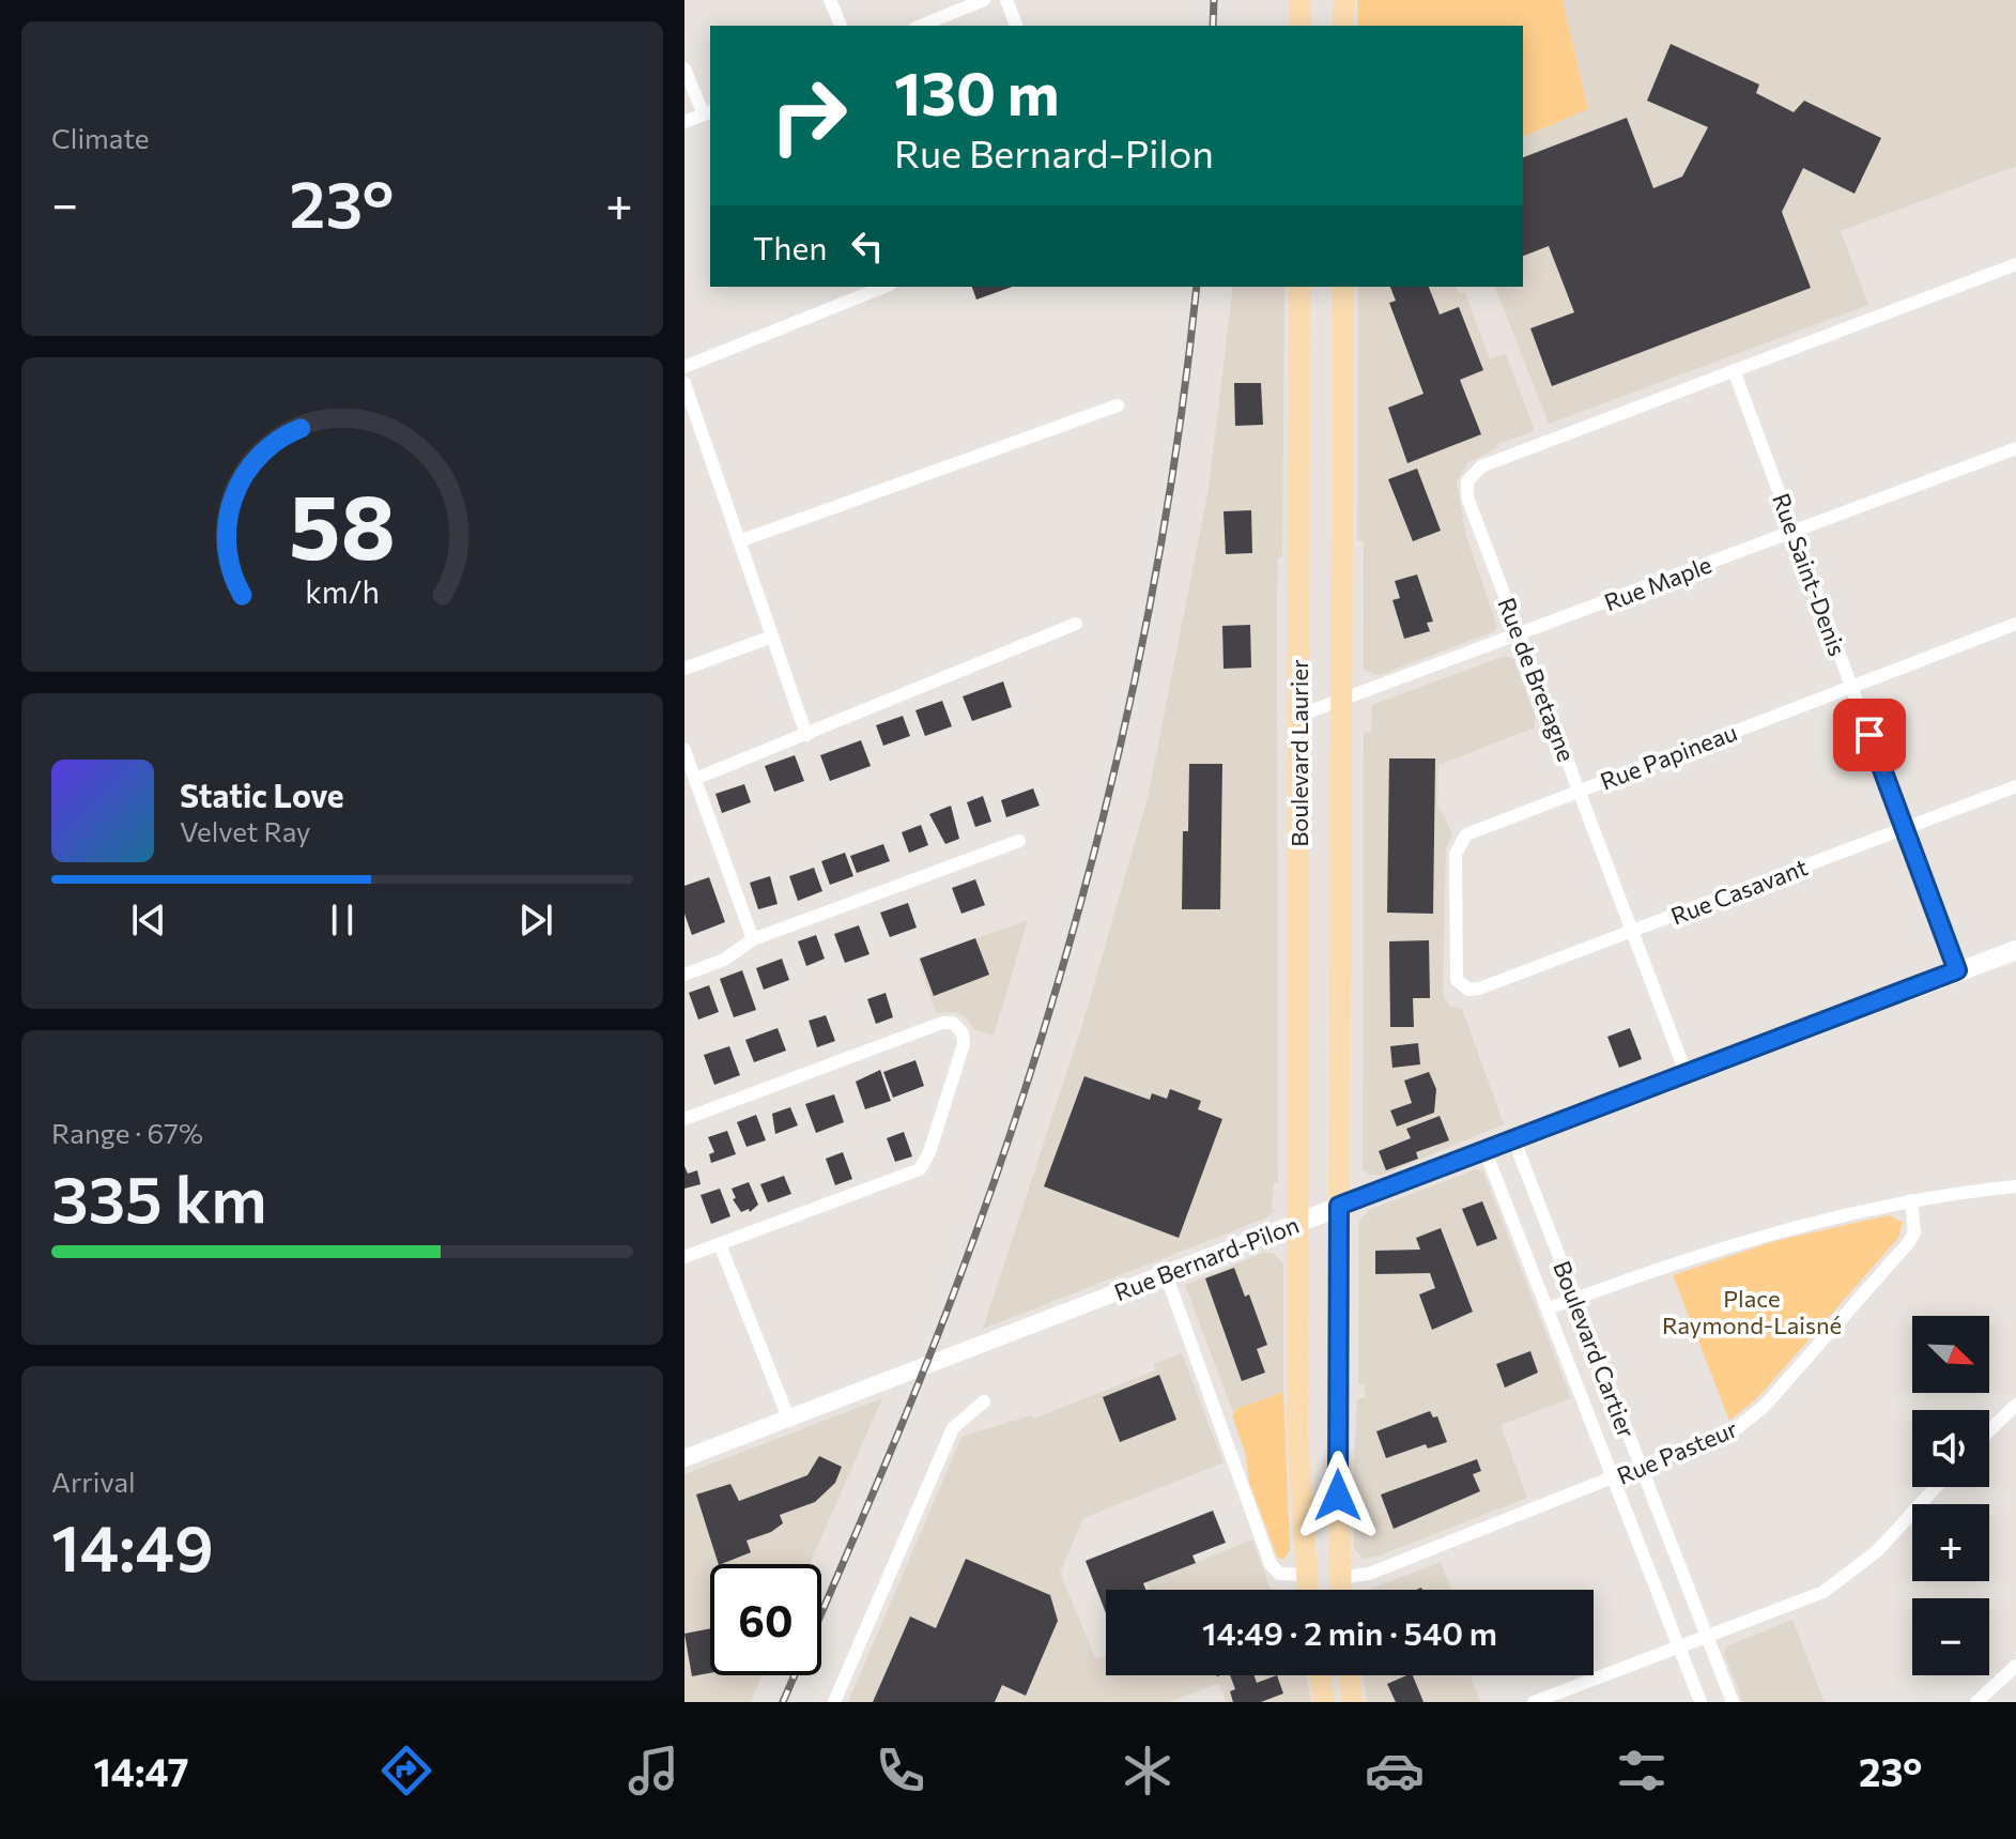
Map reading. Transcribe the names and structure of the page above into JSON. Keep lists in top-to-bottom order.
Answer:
{
  "streets": {
    "main road": ["Boulevard Laurier", "Rue Bernard-Pilon"],
    "street": [
      "Rue Saint-Denis",
      "Rue Maple",
      "Rue de Bretagne",
      "Rue Papineau",
      "Rue Casavant",
      "Boulevard Cartier",
      "Rue Pasteur"
    ]
  },
  "crossings": [
    ["Rue Saint-Denis", "Rue Maple"],
    ["Rue Saint-Denis", "Rue de Bretagne"],
    ["Rue Saint-Denis", "Rue Papineau"],
    ["Rue Saint-Denis", "Rue Casavant"],
    ["Rue Saint-Denis", "Rue Bernard-Pilon"],
    ["Rue Maple", "Rue de Bretagne"],
    ["Rue Maple", "Boulevard Laurier"],
    ["Rue de Bretagne", "Rue Papineau"],
    ["Rue de Bretagne", "Rue Casavant"],
    ["Rue de Bretagne", "Rue Bernard-Pilon"],
    ["Boulevard Laurier", "Rue Bernard-Pilon"],
    ["Boulevard Laurier", "Rue Pasteur"],
    ["Rue Papineau", "Rue Casavant"],
    ["Rue Bernard-Pilon", "Boulevard Cartier"],
    ["Boulevard Cartier", "Rue Pasteur"]
  ],
  "parks": ["Place Raymond-Laisné"],
  "north": "bottom right",
  "page": {
    "tile": [
      "Climate",
      ["Range · 67%", "335 km"],
      ["Arrival", "14:49"]
    ],
    "turn": ["130 m", "Rue Bernard-Pilon"],
    "heat": ["−", "23°", "+"],
    "then": "Then",
    "song": ["Static Love", "Velvet Ray"],
    "map_buttons": ["+", "−"],
    "limit": "60",
    "trip": "14:49 · 2 min · 540 m",
    "tabs": ["14:47", "23°"],
    "gauge": ["58", "km/h"]
  }
}
